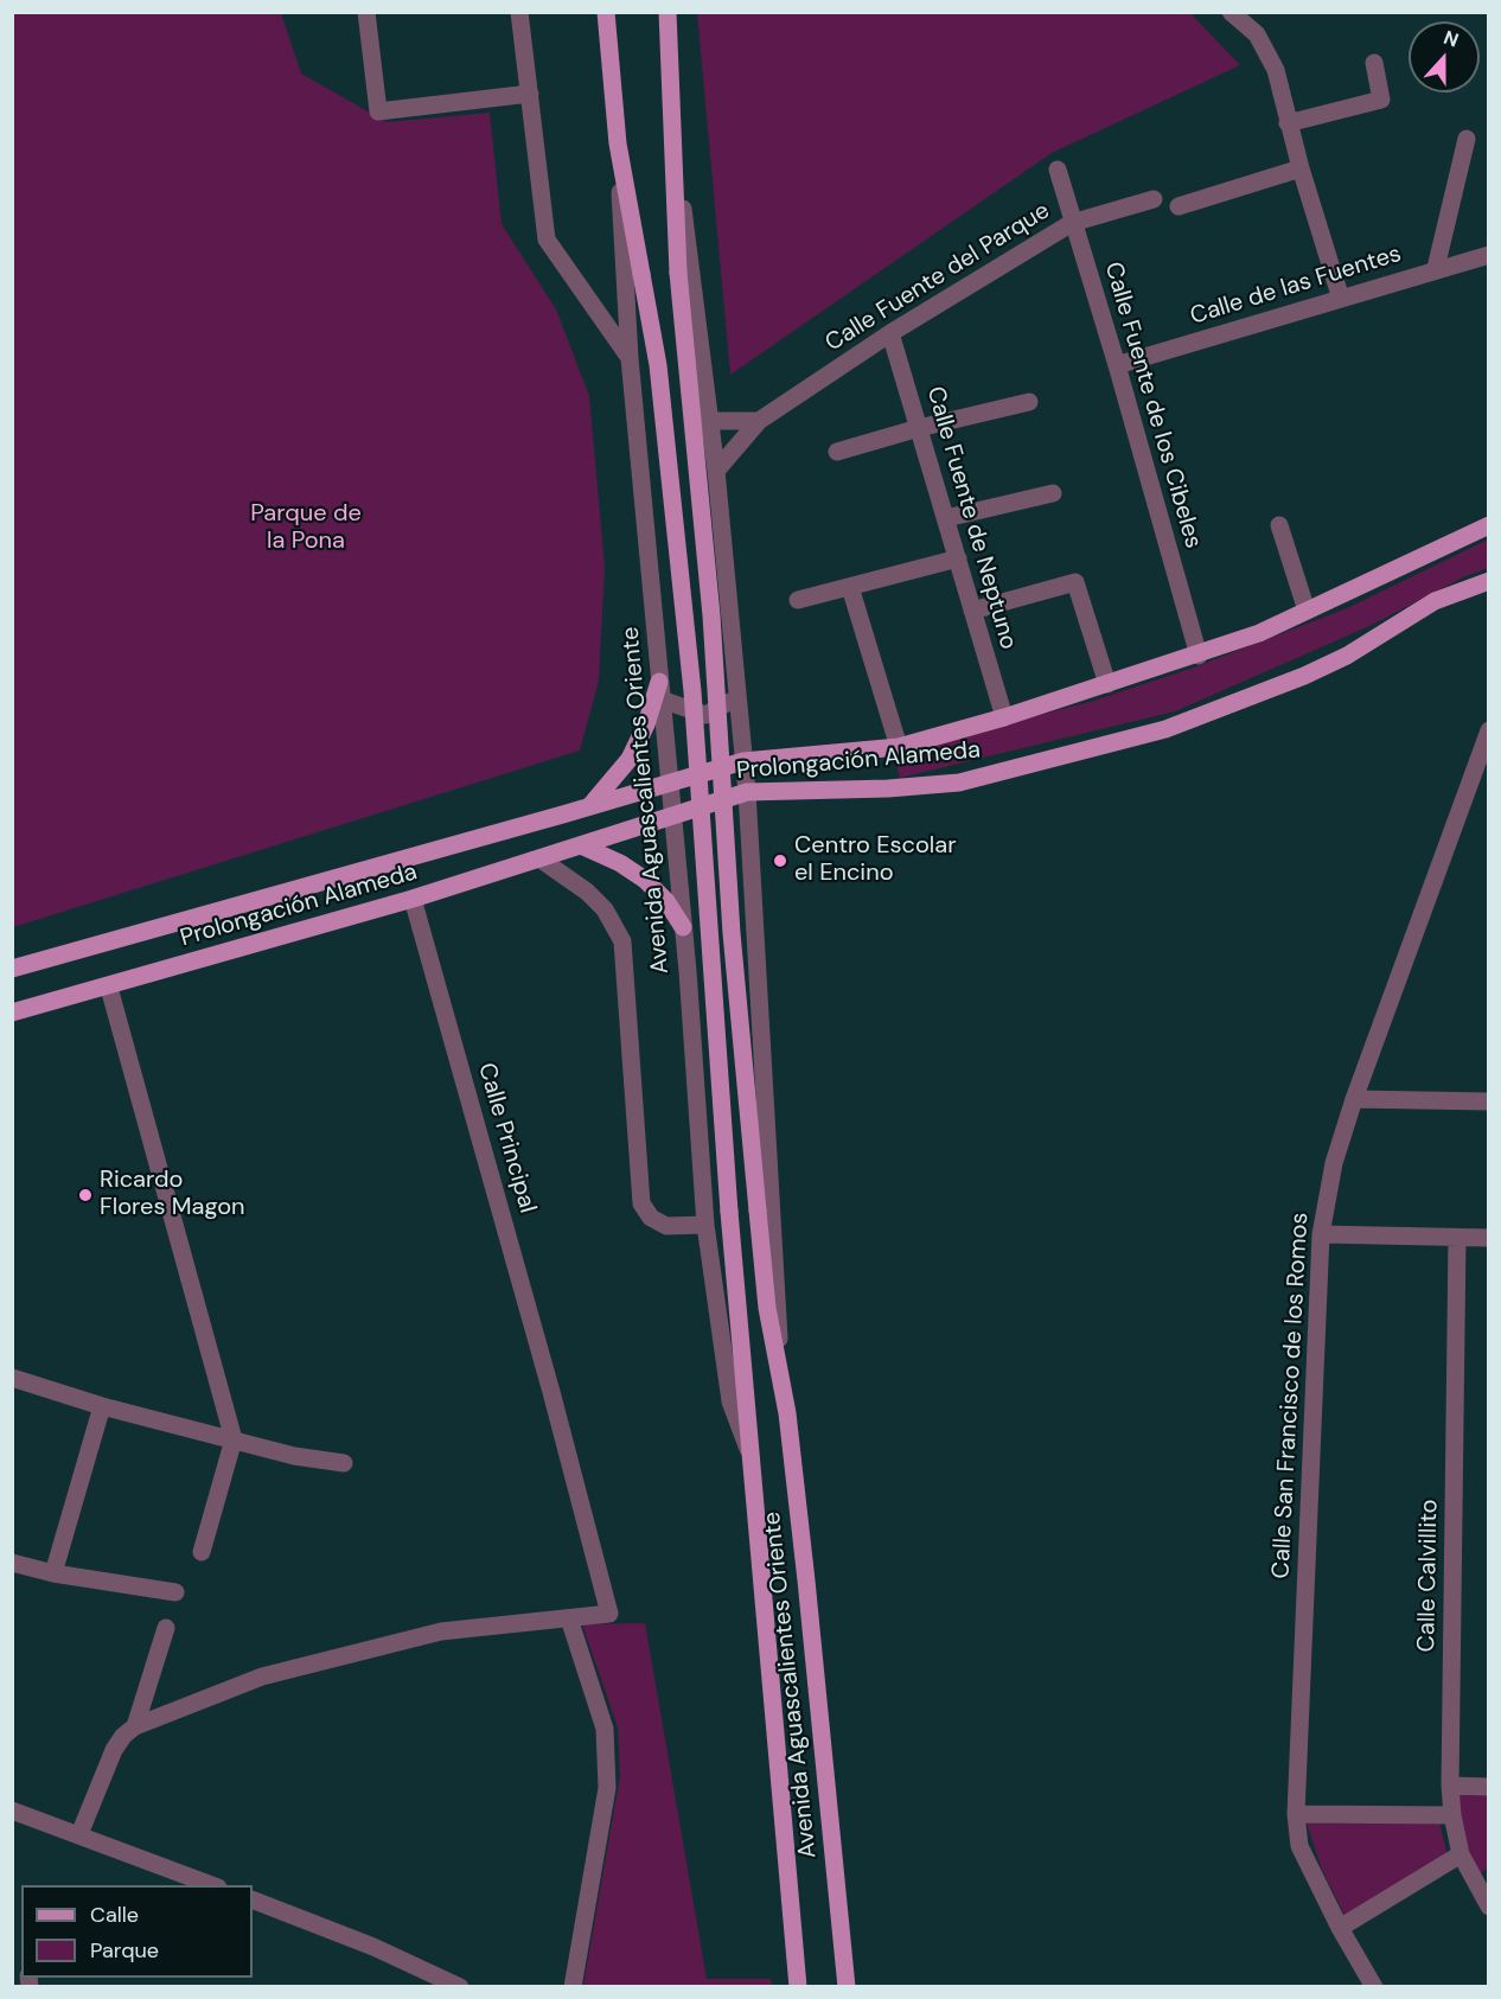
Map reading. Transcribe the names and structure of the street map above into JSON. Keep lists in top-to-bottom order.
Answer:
{
  "streets": {
    "main road": ["Prolongación Alameda", "Avenida Aguascalientes Oriente"],
    "street": [
      "Calle Fuente del Parque",
      "Calle de las Fuentes",
      "Calle Fuente de los Cibeles",
      "Calle Fuente de Neptuno",
      "Calle Principal",
      "Calle San Francisco de los Romos",
      "Calle Calvillito"
    ]
  },
  "crossings": [
    ["Calle Fuente del Parque", "Calle Fuente de los Cibeles"],
    ["Calle Fuente del Parque", "Calle Fuente de Neptuno"],
    ["Calle Fuente del Parque", "Avenida Aguascalientes Oriente"],
    ["Calle de las Fuentes", "Calle Fuente de los Cibeles"],
    ["Calle Fuente de los Cibeles", "Prolongación Alameda"],
    ["Calle Fuente de Neptuno", "Prolongación Alameda"],
    ["Prolongación Alameda", "Avenida Aguascalientes Oriente"],
    ["Prolongación Alameda", "Calle Principal"]
  ],
  "parks": ["Parque de la Pona"],
  "places": ["Centro Escolar el Encino", "Ricardo Flores Magon"],
  "legend": ["Calle", "Parque"],
  "north": "top"
}
